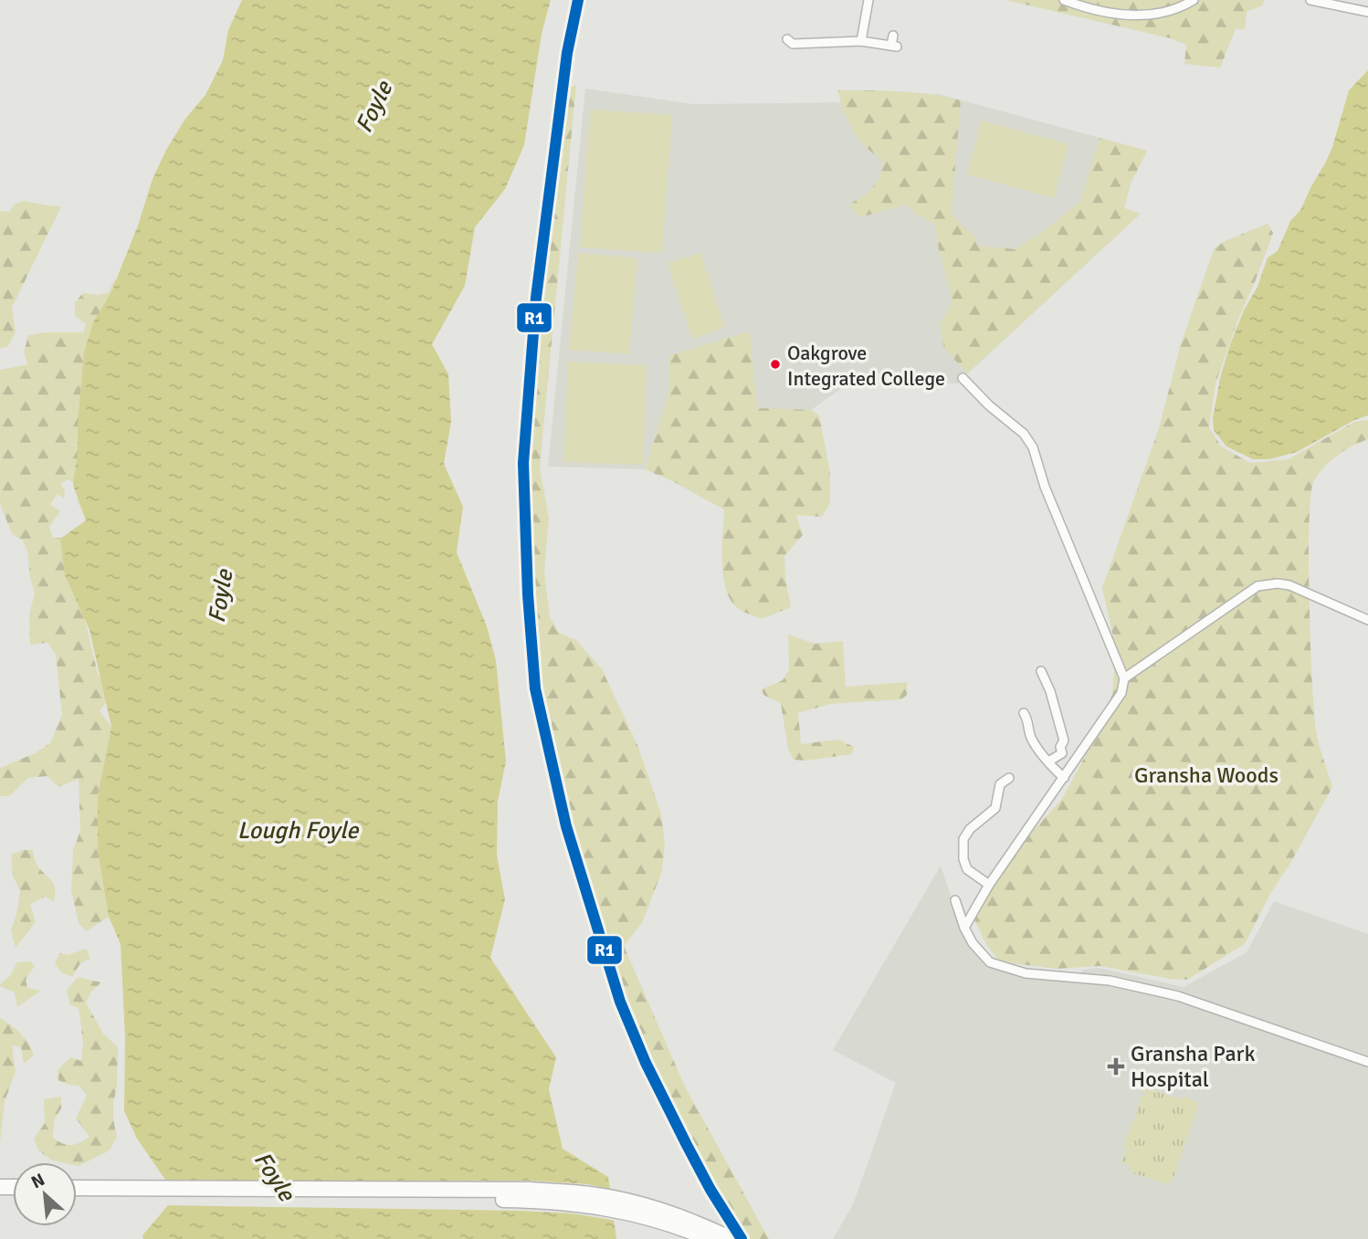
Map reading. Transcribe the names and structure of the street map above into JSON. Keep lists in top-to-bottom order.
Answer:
{
  "water": ["Foyle", "Lough Foyle"],
  "parks": ["Gransha Woods"],
  "places": {
    "other": ["Oakgrove Integrated College"],
    "health": ["Gransha Park Hospital"]
  },
  "lines": ["transit line R1"],
  "north": "top left"
}
